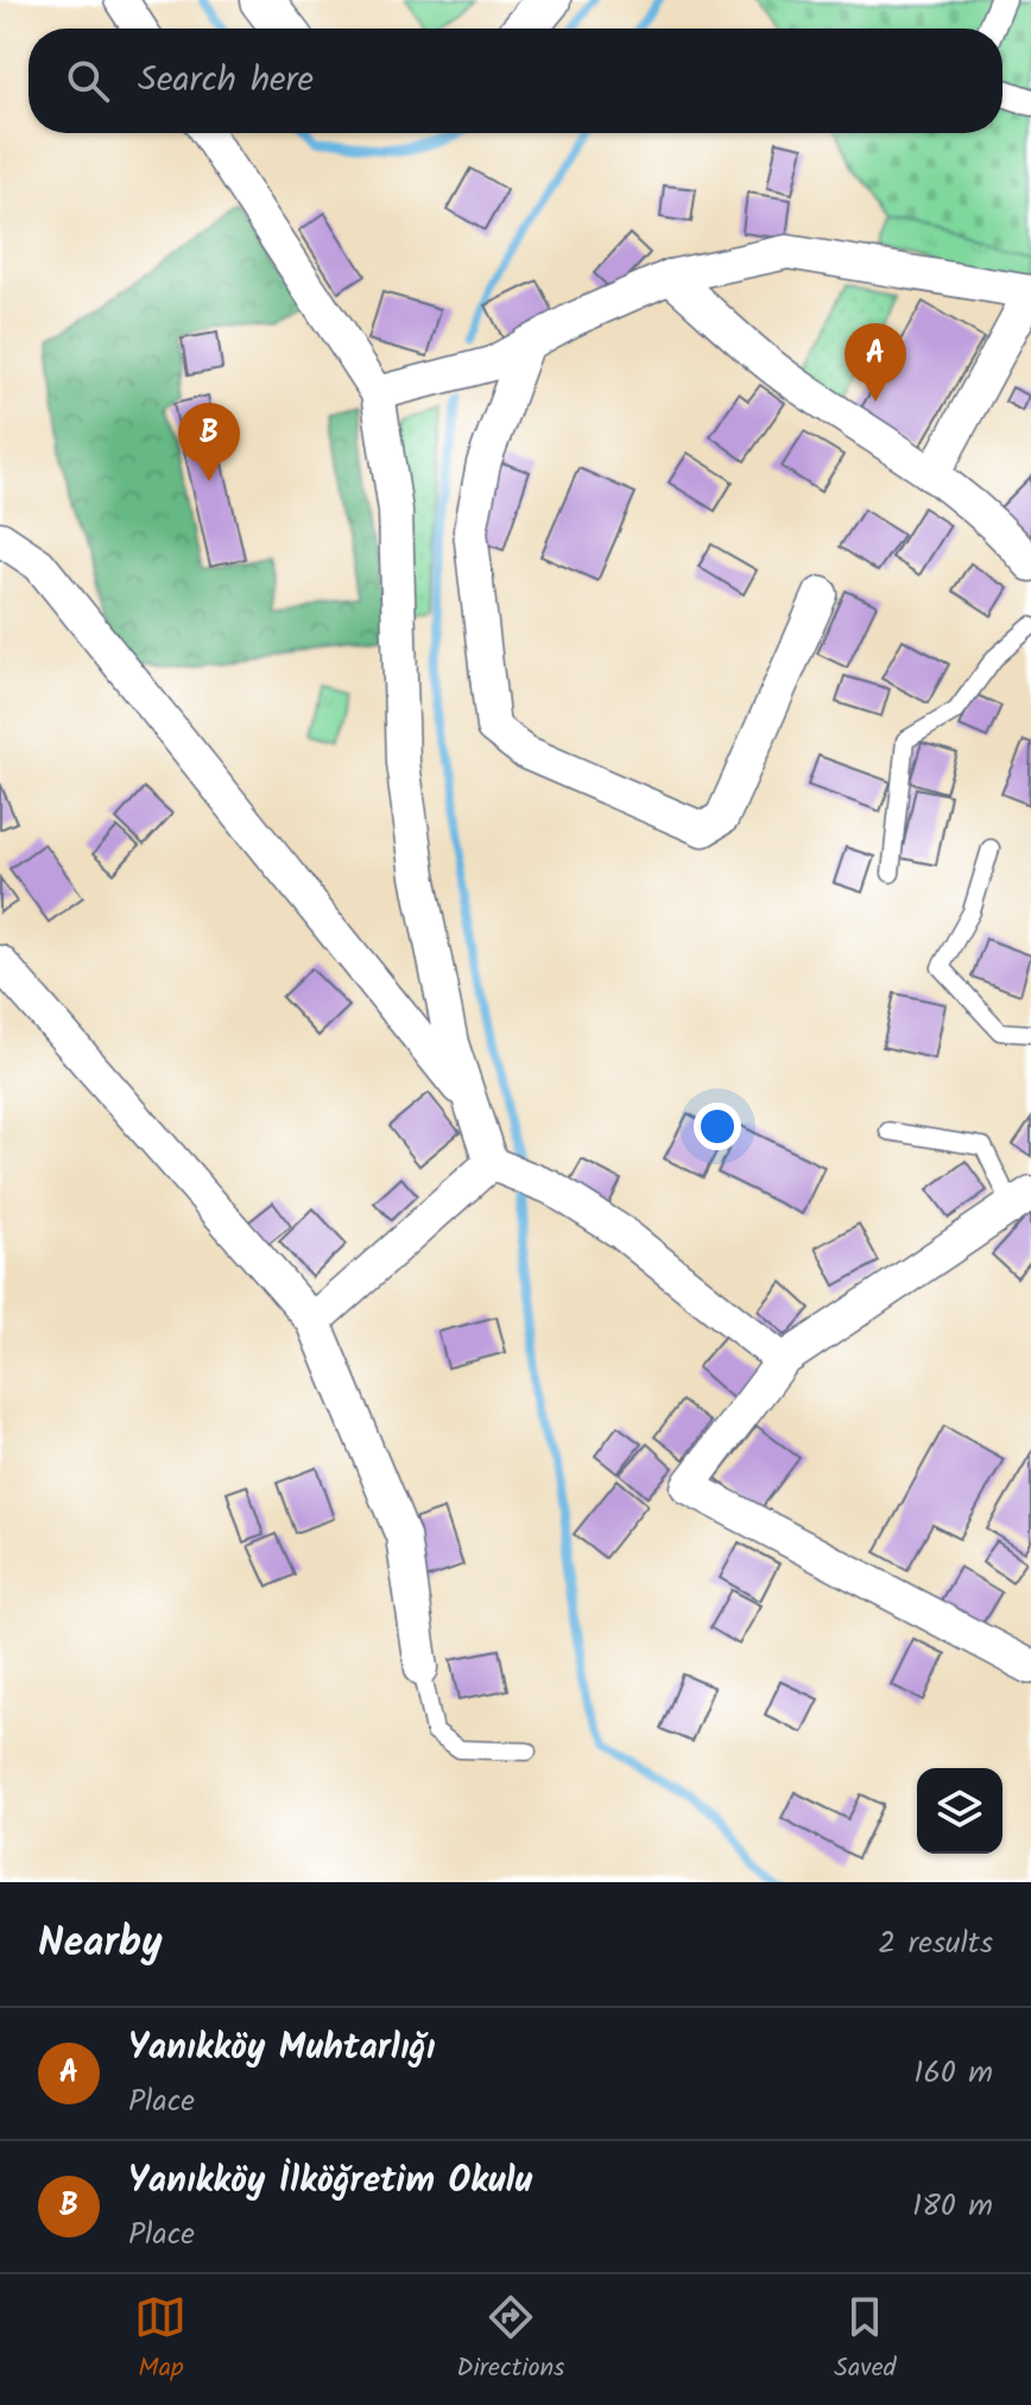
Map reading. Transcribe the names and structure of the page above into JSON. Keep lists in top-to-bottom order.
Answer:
{
  "page": {
    "search": "Search here",
    "pins": ["A", "B"],
    "heading": ["Nearby", "2 results"],
    "list": [
      {
        "mark": "A",
        "name": "Yanıkköy Muhtarlığı",
        "note": "Place",
        "value": "160 m"
      },
      {
        "mark": "B",
        "name": "Yanıkköy İlköğretim Okulu",
        "note": "Place",
        "value": "180 m"
      }
    ],
    "nav": ["Map", "Directions", "Saved"]
  }
}
